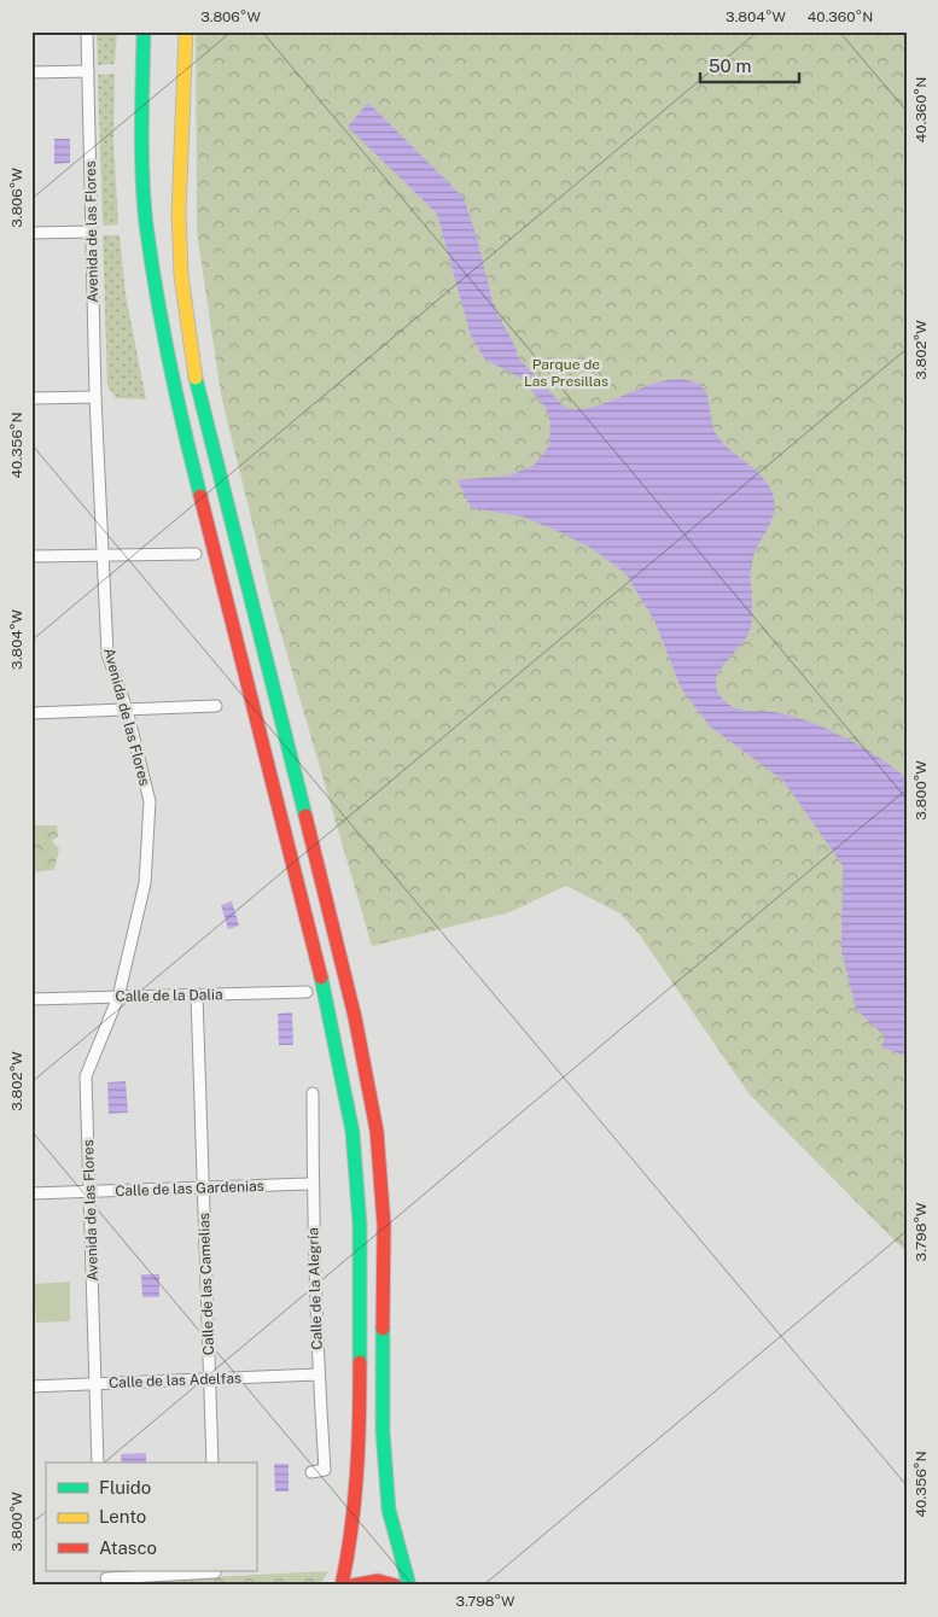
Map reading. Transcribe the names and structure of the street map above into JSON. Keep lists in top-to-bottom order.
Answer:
{
  "streets": {
    "street": [
      "Avenida de las Flores",
      "Calle de la Dalia",
      "Calle de las Gardenias",
      "Calle de las Camelias",
      "Calle de la Alegría",
      "Calle de las Adelfas"
    ]
  },
  "crossings": [
    ["Avenida de las Flores", "Calle de la Dalia"],
    ["Avenida de las Flores", "Calle de las Gardenias"],
    ["Avenida de las Flores", "Calle de las Adelfas"],
    ["Calle de la Dalia", "Calle de las Camelias"],
    ["Calle de las Gardenias", "Calle de las Camelias"],
    ["Calle de las Gardenias", "Calle de la Alegría"],
    ["Calle de las Camelias", "Calle de las Adelfas"],
    ["Calle de la Alegría", "Calle de las Adelfas"]
  ],
  "parks": ["Parque de Las Presillas"],
  "legend": ["Fluido", "Lento", "Atasco"],
  "scale_bar": "50 m",
  "coordinates": [
    "3.806°W",
    "3.804°W",
    "40.360°N",
    "3.802°W",
    "40.356°N",
    "3.800°W",
    "3.798°W"
  ]
}
